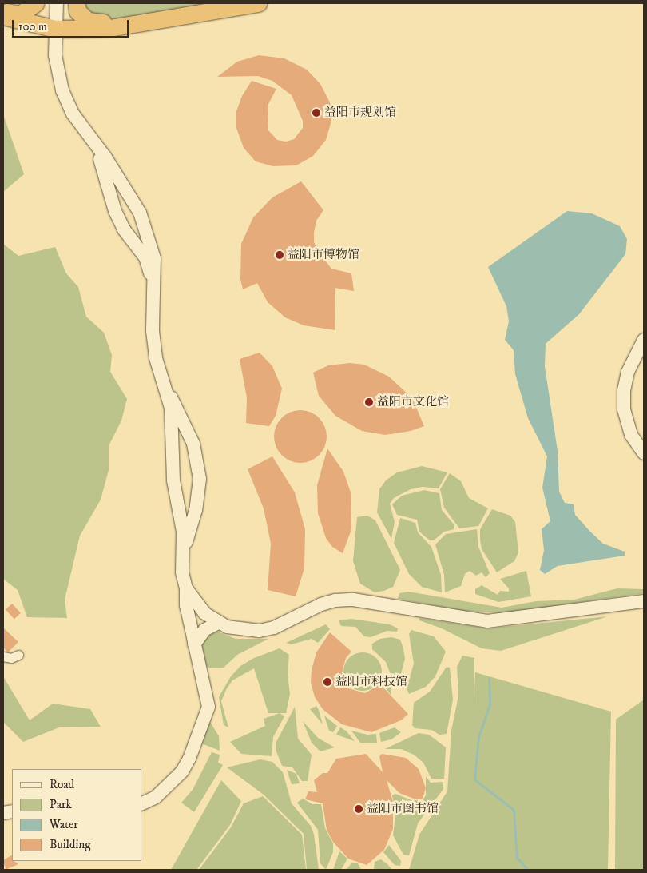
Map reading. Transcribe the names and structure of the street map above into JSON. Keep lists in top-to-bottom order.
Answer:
{
  "places": [
    "益阳市规划馆",
    "益阳市博物馆",
    "益阳市文化馆",
    "益阳市科技馆",
    "益阳市图书馆"
  ],
  "legend": [
    "Road",
    "Park",
    "Water",
    "Building"
  ],
  "scale_bar": "100 m"
}
